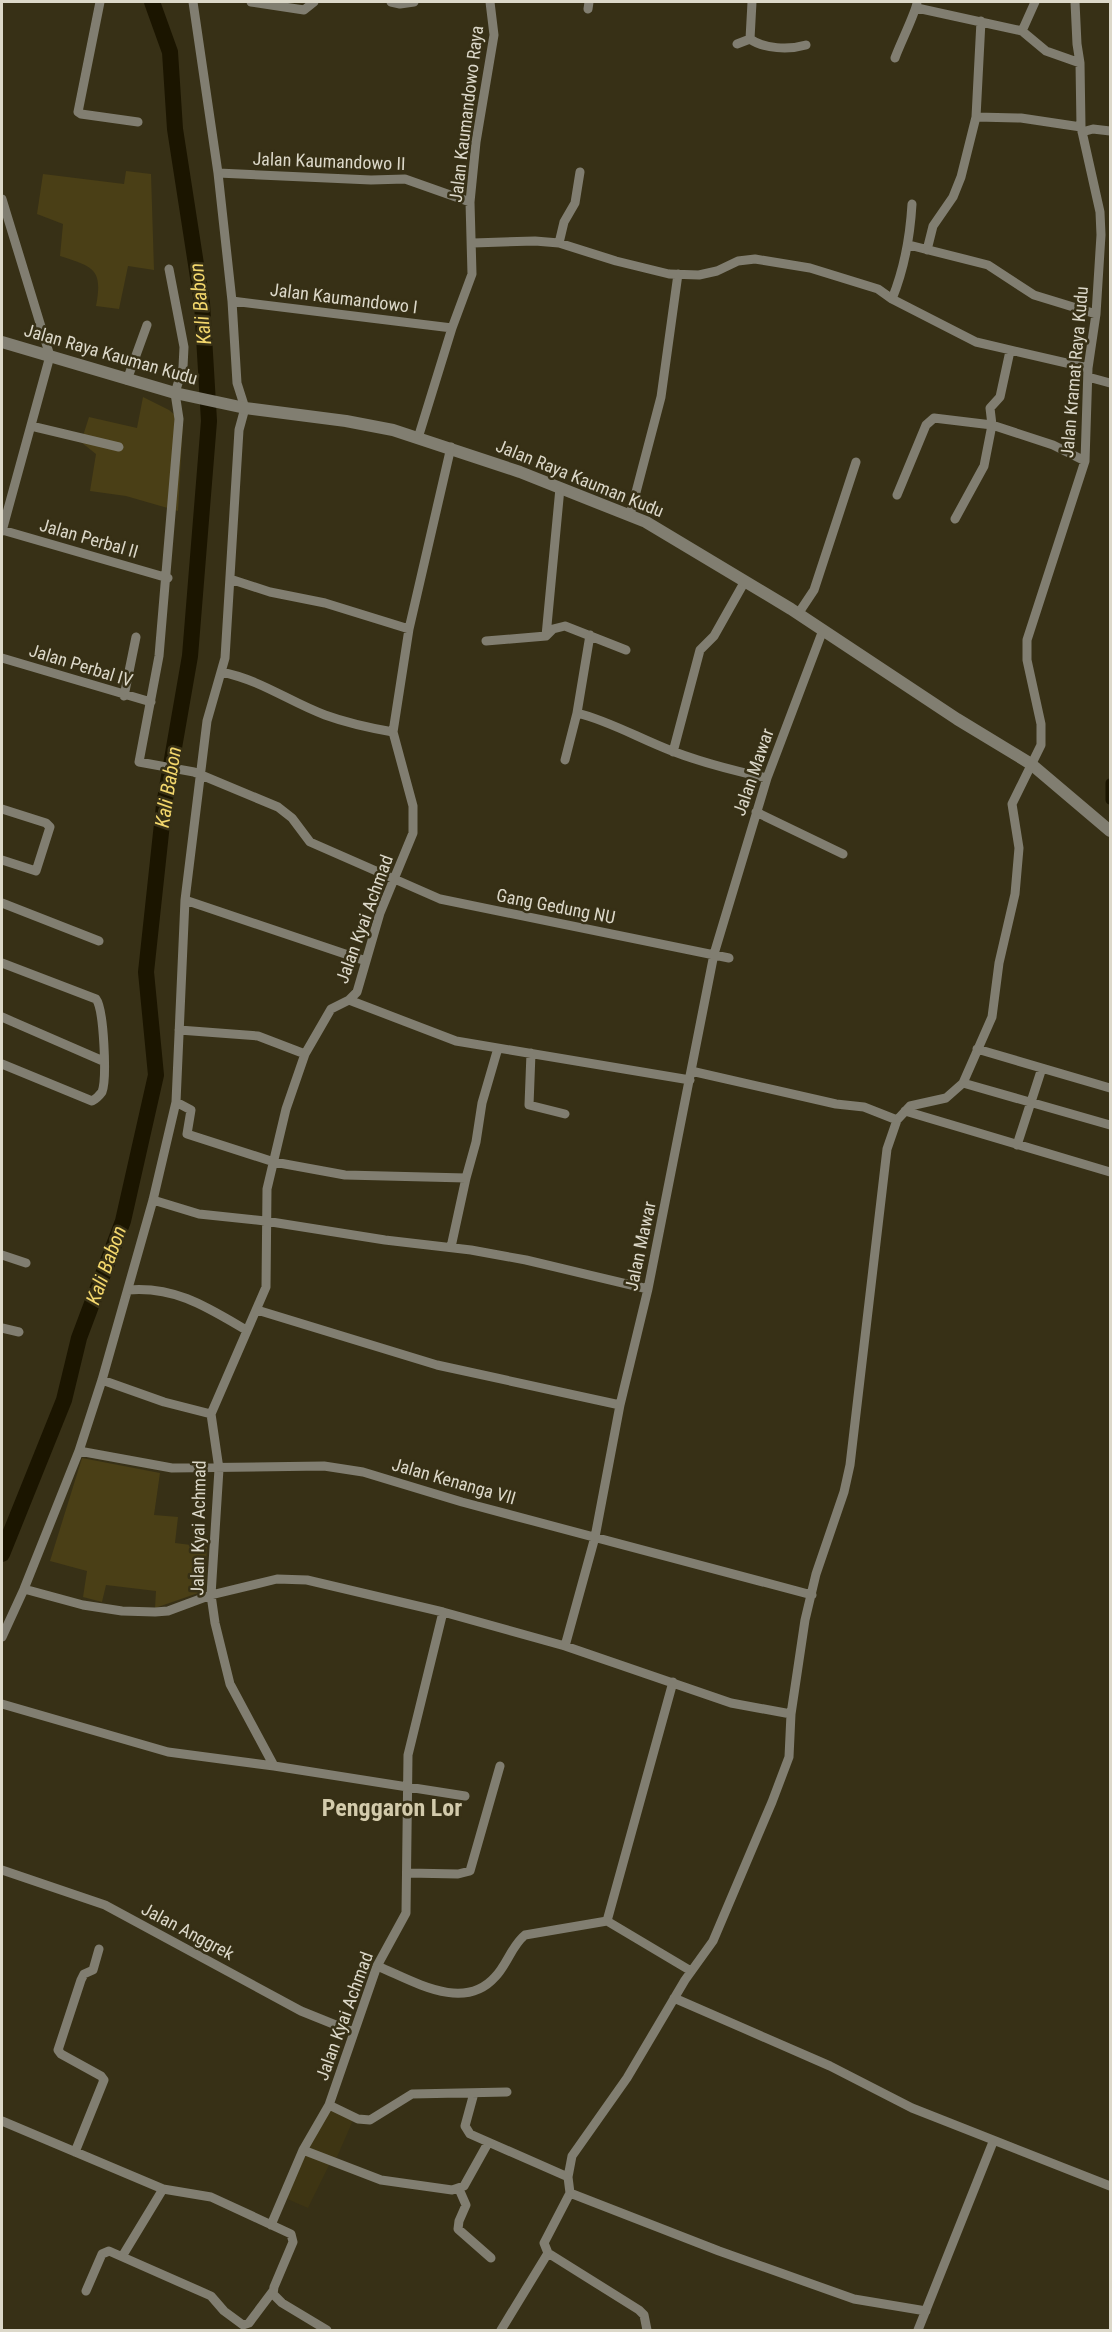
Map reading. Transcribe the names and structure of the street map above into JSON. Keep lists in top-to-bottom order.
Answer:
{
  "streets": {
    "street": [
      "Jalan Kaumandowo Raya",
      "Jalan Kaumandowo II",
      "Jalan Kaumandowo I",
      "Jalan Raya Kauman Kudu",
      "Jalan Kramat Raya Kudu",
      "Jalan Perbal II",
      "Jalan Perbal IV",
      "Jalan Mawar",
      "Gang Gedung NU",
      "Jalan Kyai Achmad",
      "Jalan Kenanga VII",
      "Jalan Anggrek"
    ]
  },
  "crossings": [
    ["Jalan Kaumandowo Raya", "Jalan Kaumandowo II"],
    ["Jalan Kaumandowo Raya", "Jalan Kaumandowo I"],
    ["Jalan Kaumandowo Raya", "Jalan Raya Kauman Kudu"],
    ["Jalan Raya Kauman Kudu", "Jalan Kramat Raya Kudu"],
    ["Jalan Raya Kauman Kudu", "Jalan Mawar"],
    ["Jalan Raya Kauman Kudu", "Jalan Kyai Achmad"],
    ["Jalan Perbal IV", "Gang Gedung NU"],
    ["Jalan Mawar", "Gang Gedung NU"],
    ["Jalan Mawar", "Jalan Kenanga VII"],
    ["Gang Gedung NU", "Jalan Kyai Achmad"],
    ["Jalan Kyai Achmad", "Jalan Kenanga VII"],
    ["Jalan Kyai Achmad", "Jalan Anggrek"]
  ],
  "districts": ["Penggaron Lor"],
  "water": ["Kali Babon"]
}
